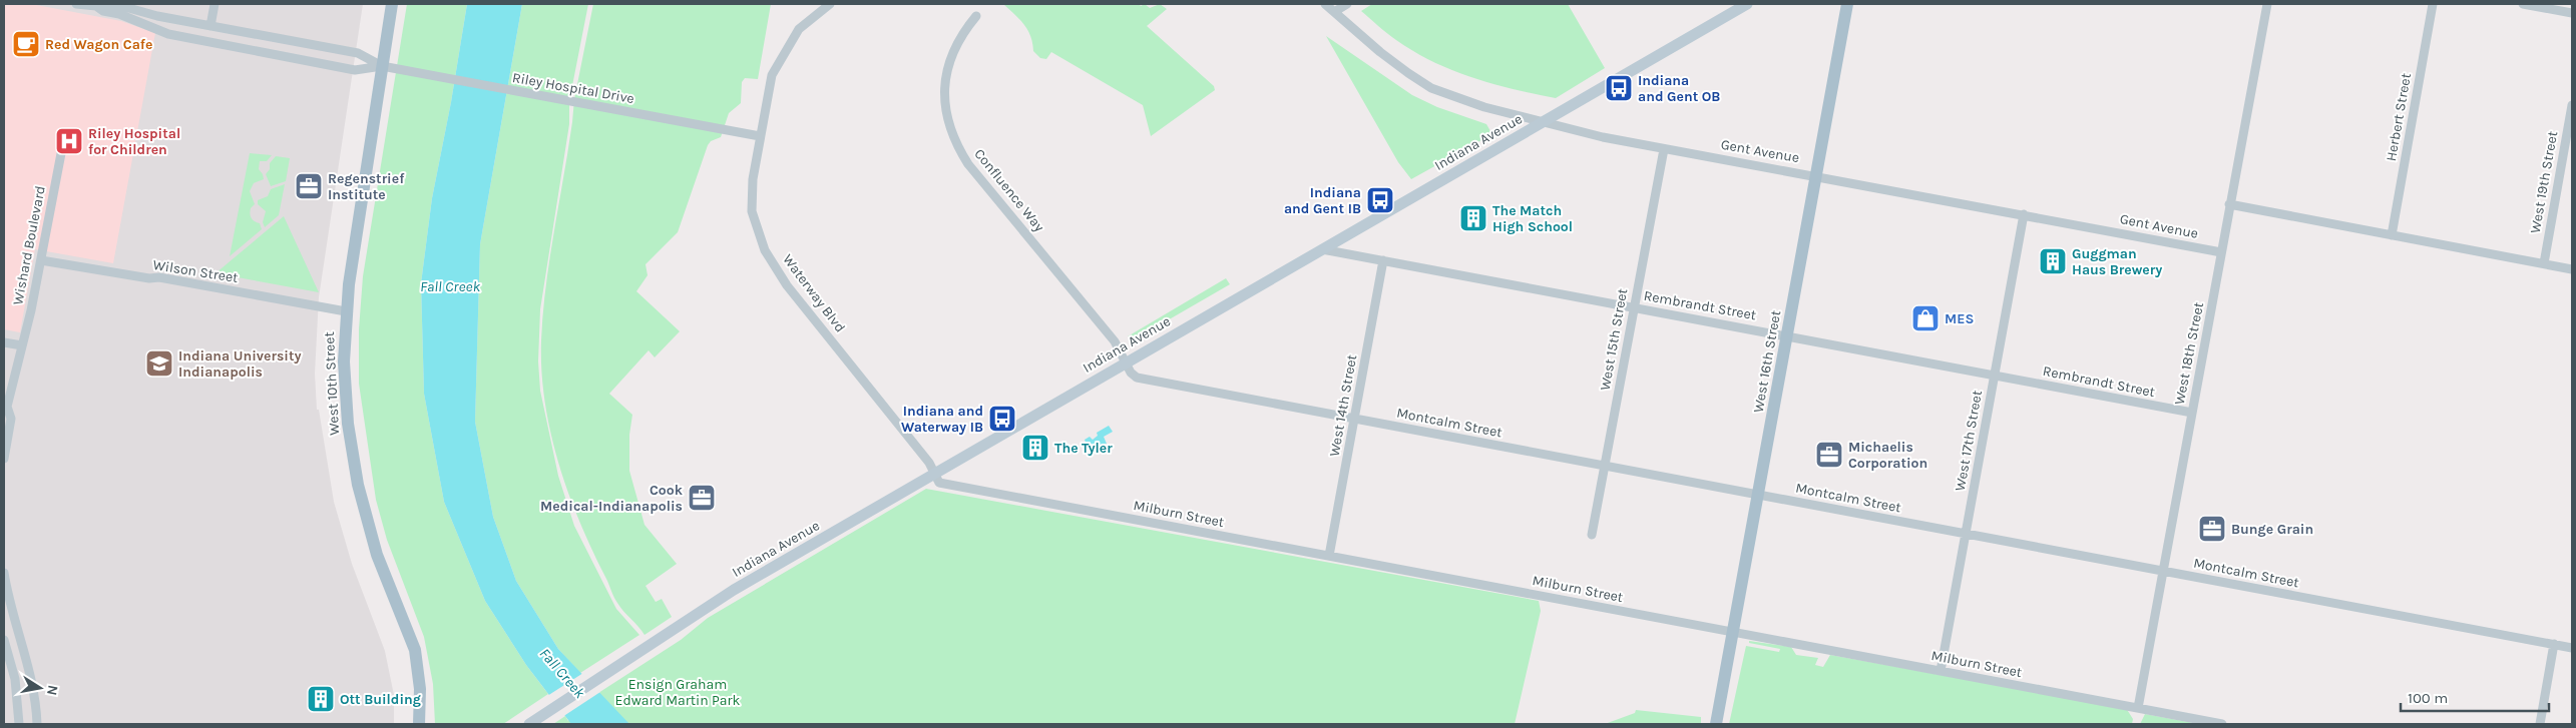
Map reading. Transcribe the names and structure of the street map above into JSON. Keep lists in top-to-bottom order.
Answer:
{
  "streets": {
    "main road": ["Indiana Avenue", "West 16th Street", "West 10th Street"],
    "street": [
      "Riley Hospital Drive",
      "Herbert Street",
      "Gent Avenue",
      "West 19th Street",
      "Confluence Way",
      "Wishard Boulevard",
      "Wilson Street",
      "Waterway Blvd",
      "Rembrandt Street",
      "West 15th Street",
      "West 18th Street",
      "West 14th Street",
      "Montcalm Street",
      "West 17th Street",
      "Milburn Street"
    ]
  },
  "crossings": [
    ["Riley Hospital Drive", "Waterway Blvd"],
    ["Riley Hospital Drive", "West 10th Street"],
    ["Indiana Avenue", "Gent Avenue"],
    ["Indiana Avenue", "Confluence Way"],
    ["Indiana Avenue", "Waterway Blvd"],
    ["Indiana Avenue", "Rembrandt Street"],
    ["Indiana Avenue", "Montcalm Street"],
    ["Indiana Avenue", "Milburn Street"],
    ["Gent Avenue", "West 15th Street"],
    ["Gent Avenue", "West 18th Street"],
    ["Gent Avenue", "West 16th Street"],
    ["Gent Avenue", "West 17th Street"],
    ["Confluence Way", "Montcalm Street"],
    ["Wishard Boulevard", "Wilson Street"],
    ["Wilson Street", "West 10th Street"],
    ["Waterway Blvd", "Milburn Street"],
    ["Rembrandt Street", "West 15th Street"],
    ["Rembrandt Street", "West 18th Street"],
    ["Rembrandt Street", "West 16th Street"],
    ["Rembrandt Street", "West 14th Street"],
    ["Rembrandt Street", "West 17th Street"],
    ["West 15th Street", "Montcalm Street"],
    ["West 18th Street", "Montcalm Street"],
    ["West 18th Street", "Milburn Street"],
    ["West 16th Street", "Montcalm Street"],
    ["West 16th Street", "Milburn Street"],
    ["West 14th Street", "Montcalm Street"],
    ["West 14th Street", "Milburn Street"],
    ["Montcalm Street", "West 17th Street"],
    ["West 17th Street", "Milburn Street"]
  ],
  "water": ["Fall Creek"],
  "parks": ["Ensign Graham Edward Martin Park"],
  "places": {
    "cafe": ["Red Wagon Cafe"],
    "bus stop": ["Indiana and Gent OB", "Indiana and Gent IB", "Indiana and Waterway IB"],
    "hospital": ["Riley Hospital for Children"],
    "office": [
      "Regenstrief Institute",
      "Michaelis Corporation",
      "Cook Medical-Indianapolis",
      "Bunge Grain"
    ],
    "building": [
      "The Match High School",
      "Guggman Haus Brewery",
      "The Tyler",
      "Ott Building"
    ],
    "shop": ["MES"],
    "school or university": ["Indiana University Indianapolis"]
  },
  "scale_bar": "100 m",
  "north": "right"
}
